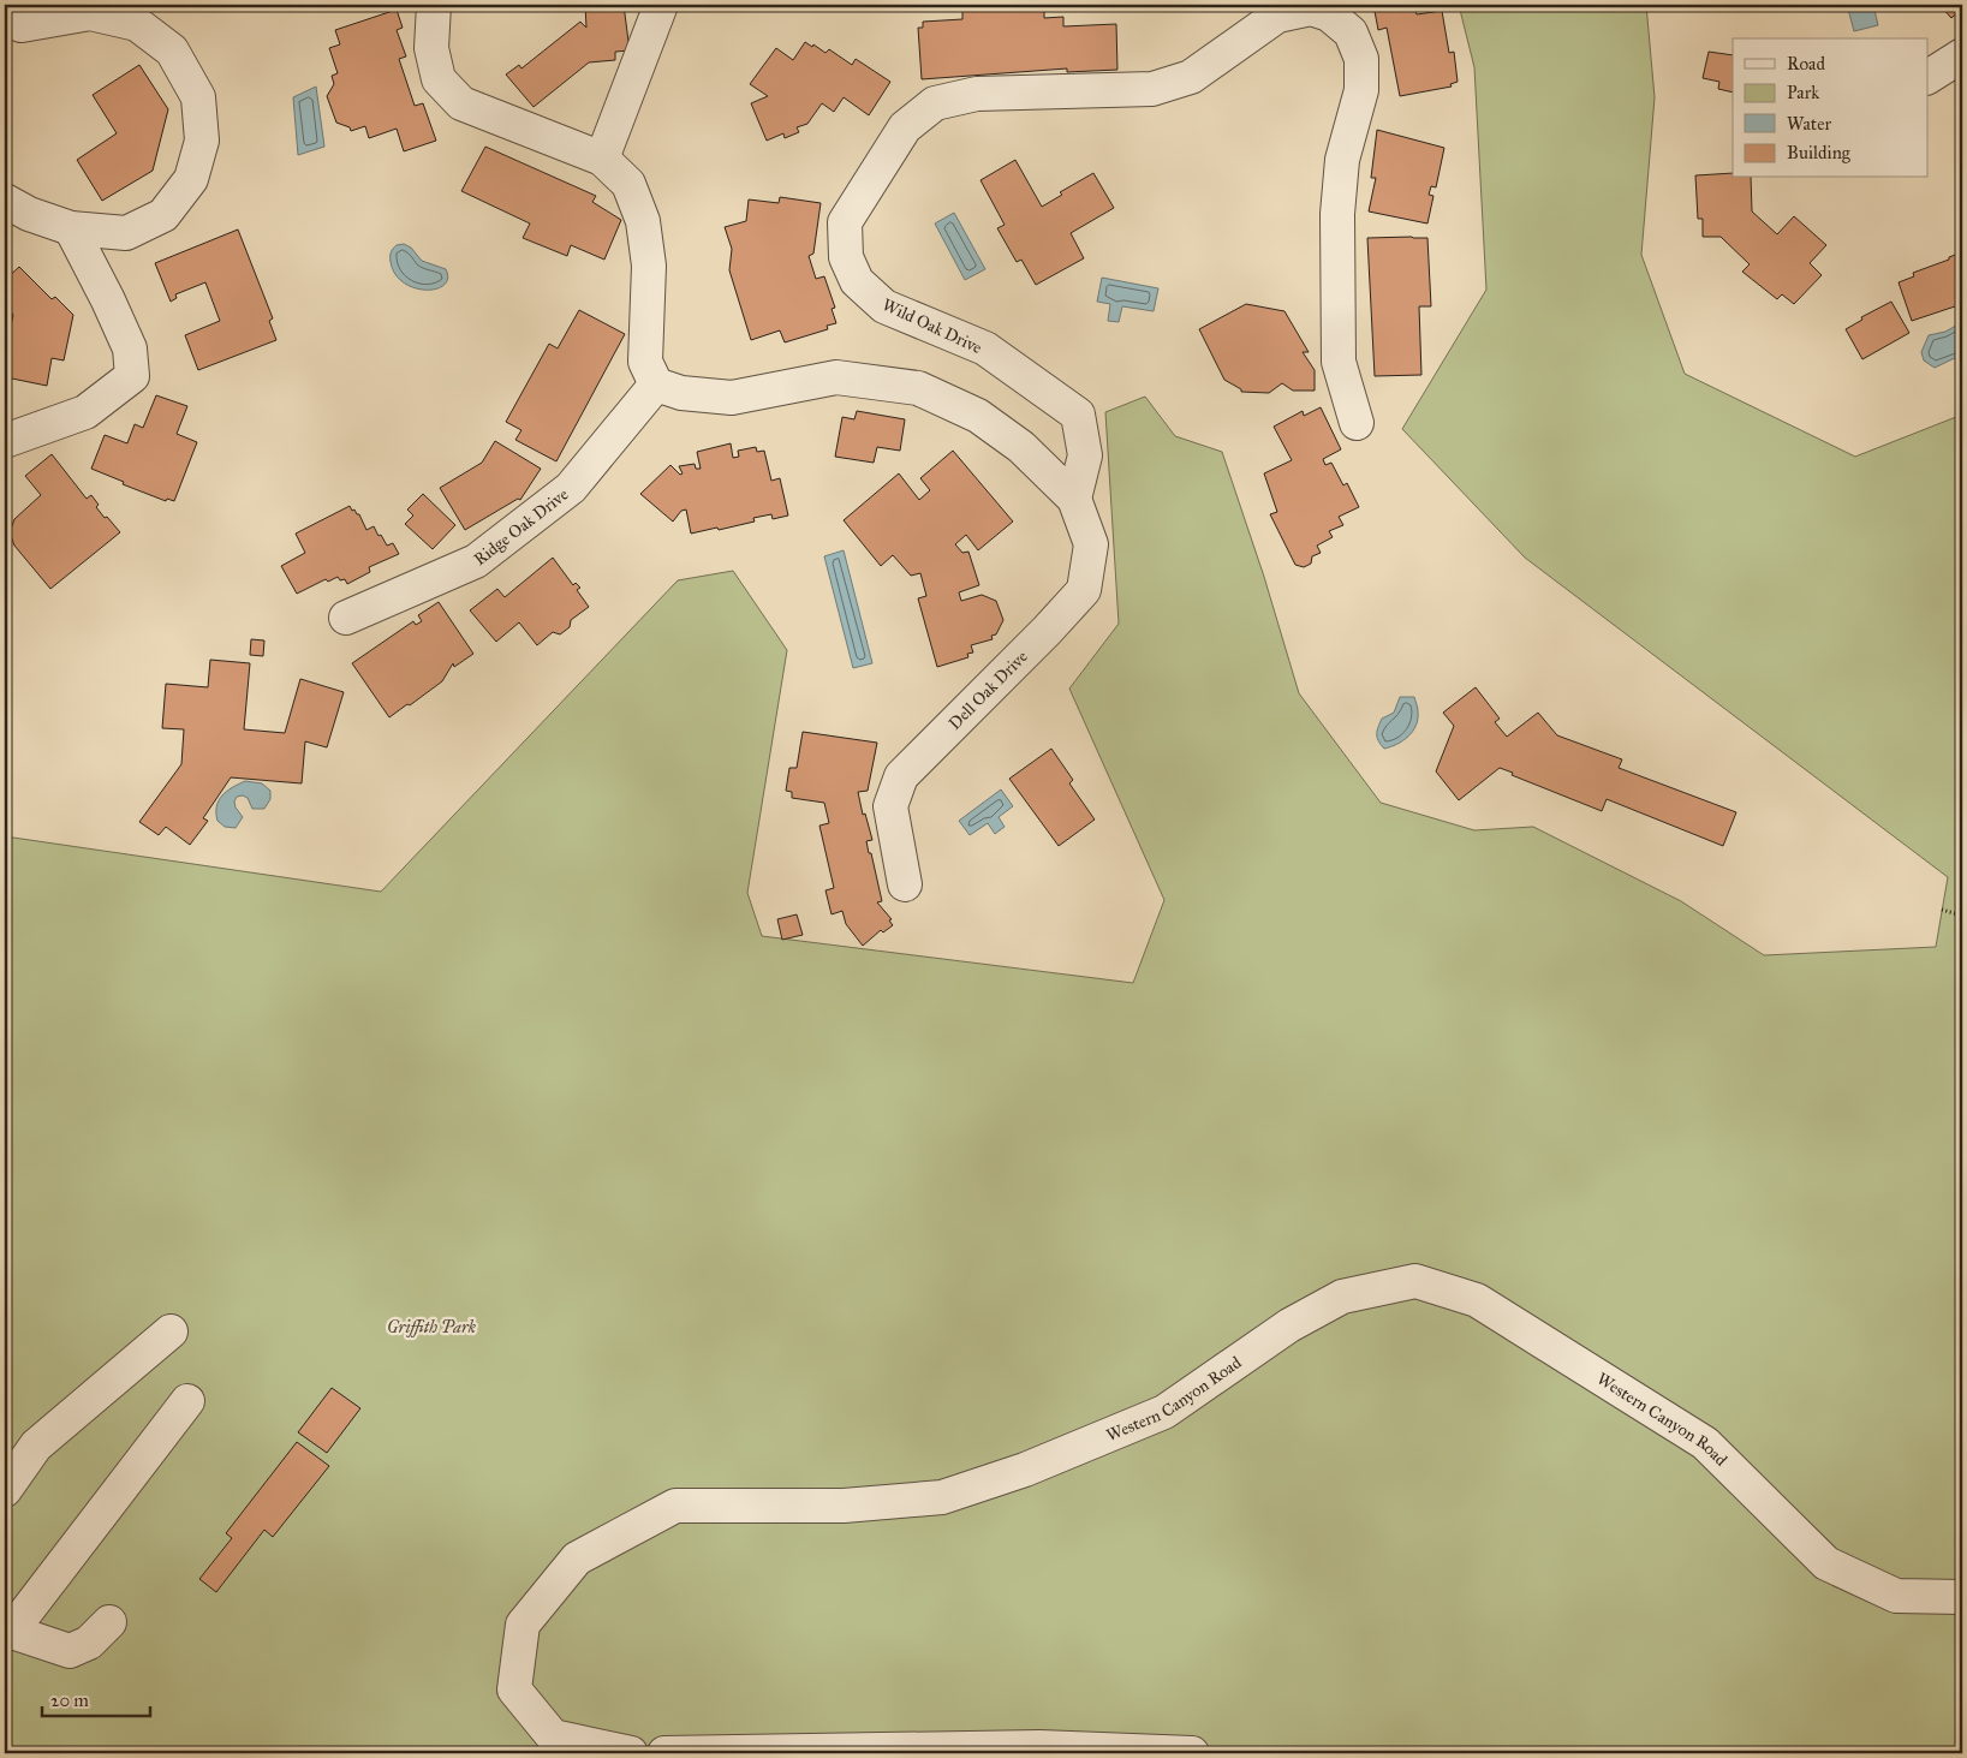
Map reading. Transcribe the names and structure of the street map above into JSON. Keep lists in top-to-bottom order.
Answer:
{
  "streets": {
    "street": [
      "Wild Oak Drive",
      "Ridge Oak Drive",
      "Dell Oak Drive",
      "Western Canyon Road"
    ]
  },
  "crossings": [
    ["Wild Oak Drive", "Dell Oak Drive"]
  ],
  "parks": ["Griffith Park"],
  "legend": [
    "Road",
    "Park",
    "Water",
    "Building"
  ],
  "scale_bar": "20 m"
}
